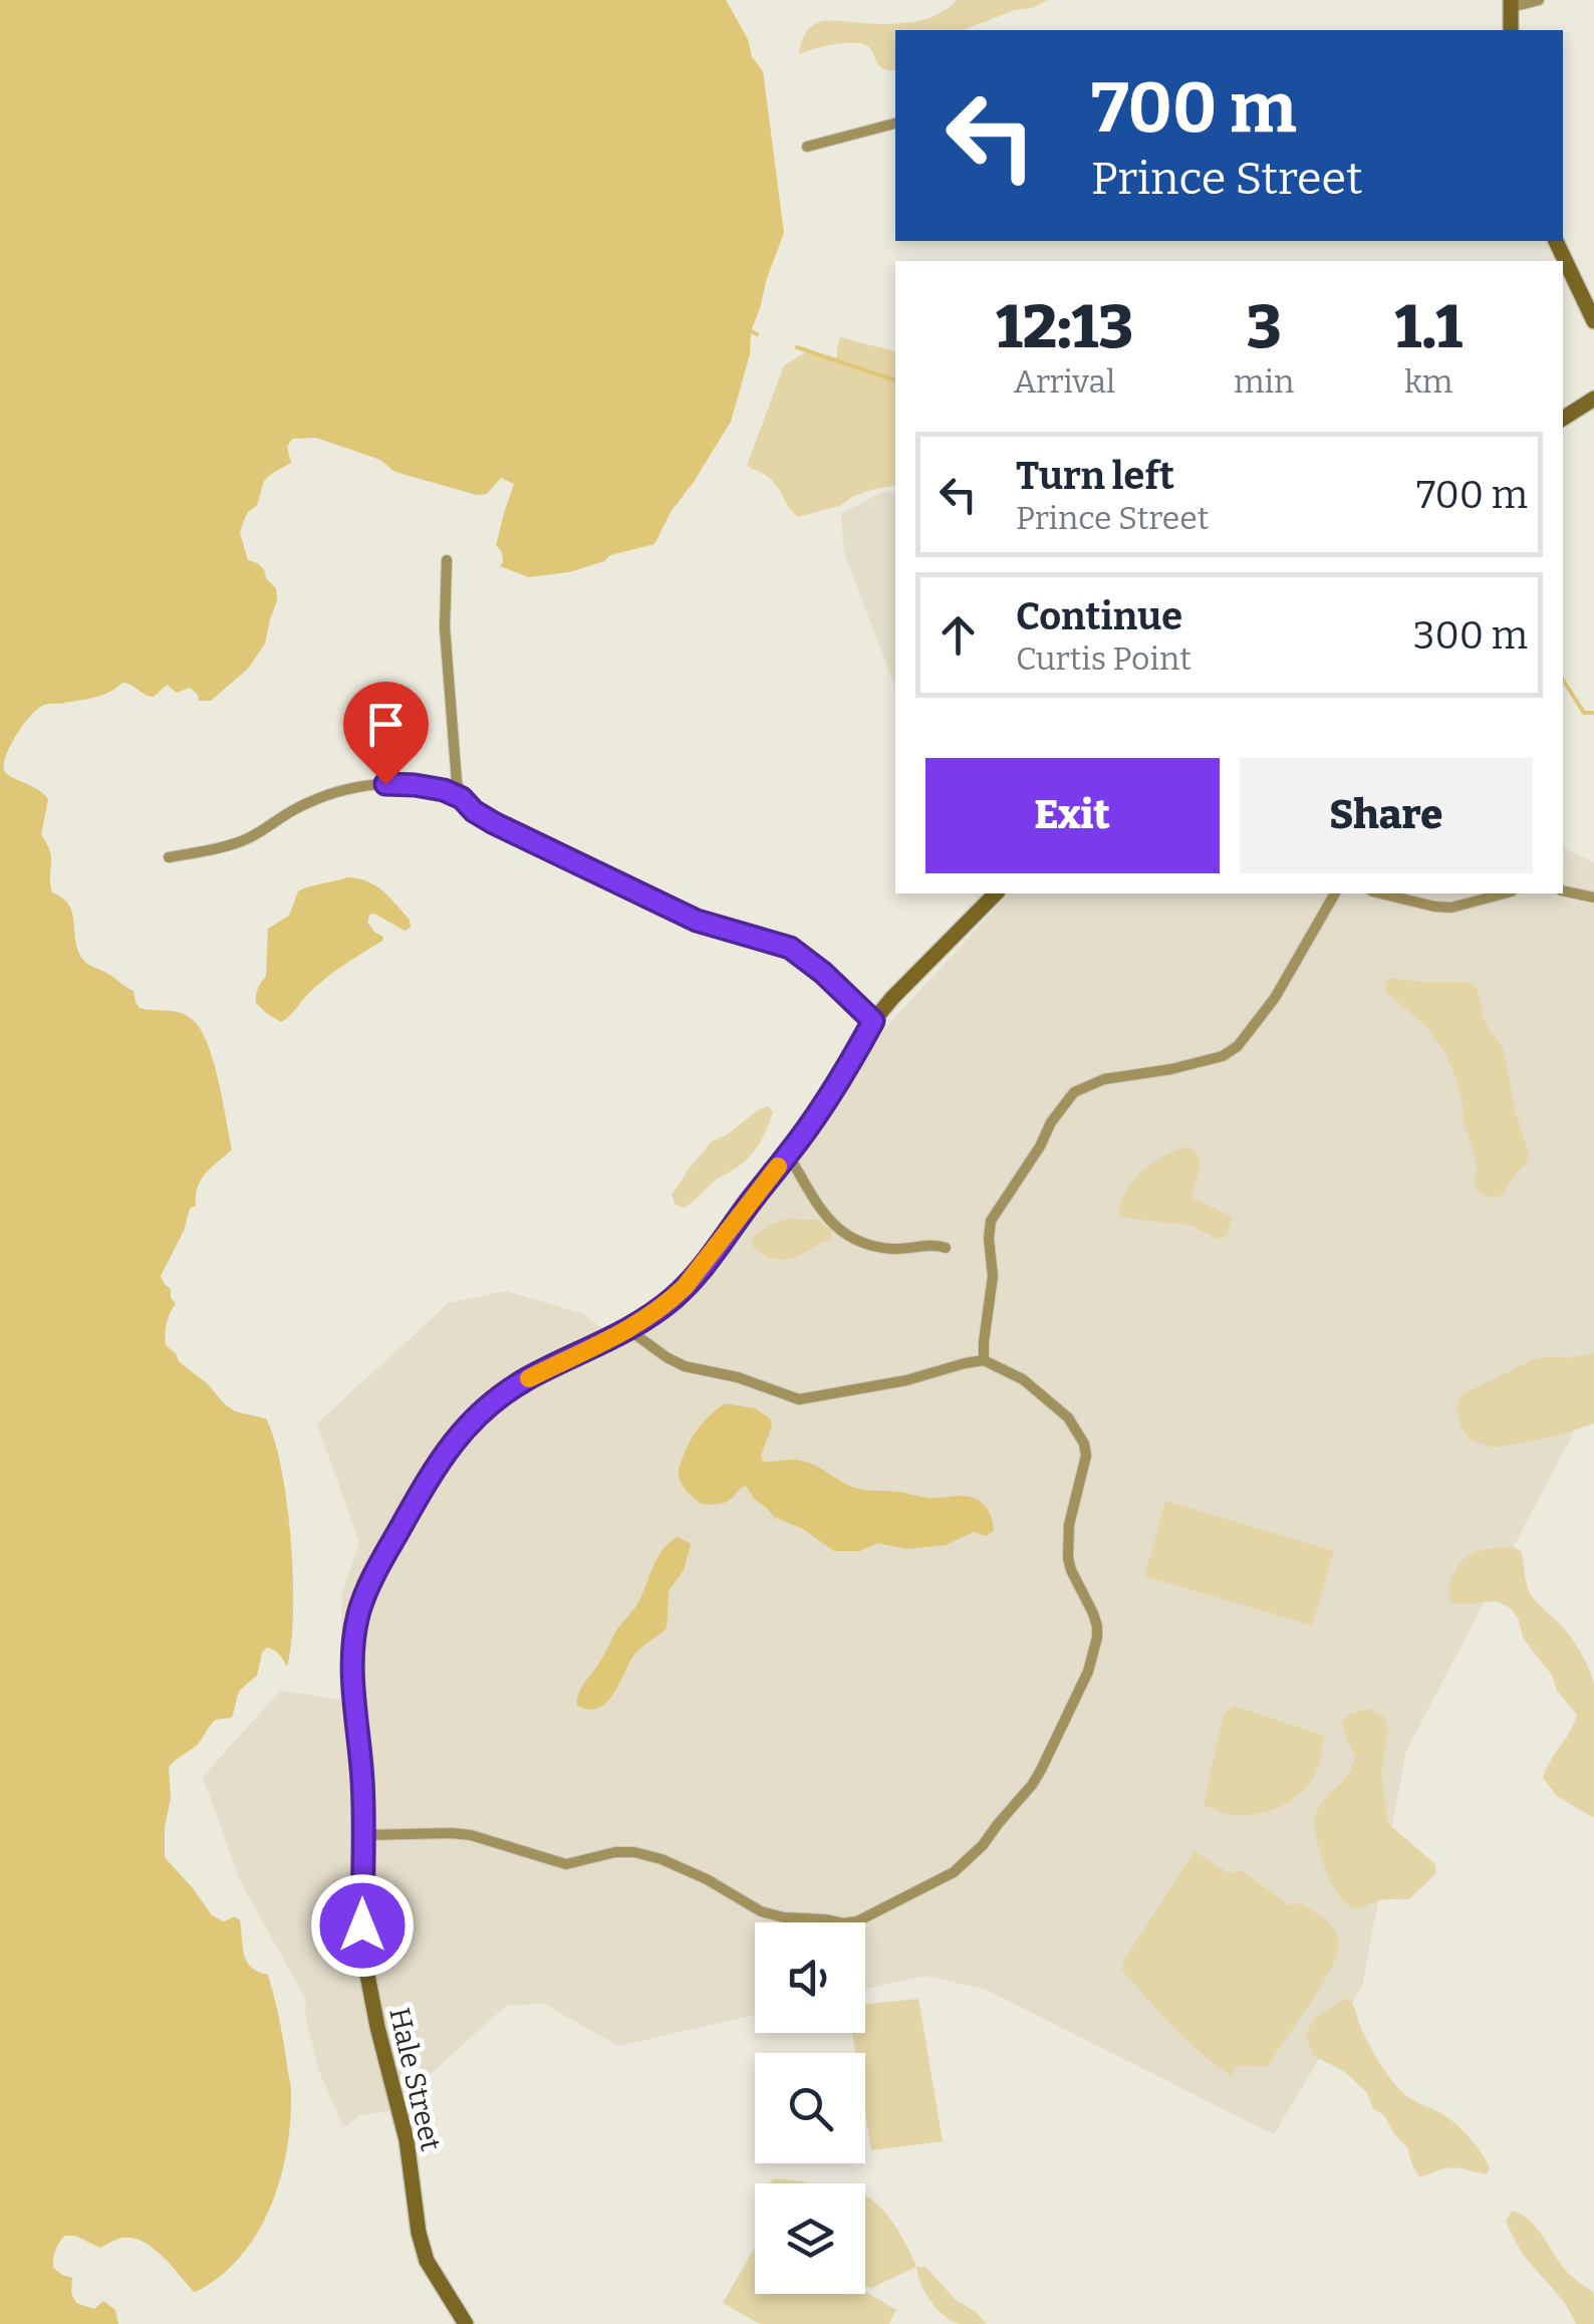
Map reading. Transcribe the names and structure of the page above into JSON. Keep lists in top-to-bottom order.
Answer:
{
  "streets": {
    "main road": ["Hale Street"]
  },
  "page": {
    "turn": ["700 m", "Prince Street"],
    "eta": [
      "12:13",
      "Arrival",
      "3",
      "min",
      "1.1",
      "km"
    ],
    "list": [
      {
        "name": "Turn left",
        "note": "Prince Street",
        "value": "700 m"
      },
      {
        "name": "Continue",
        "note": "Curtis Point",
        "value": "300 m"
      }
    ],
    "buttons": ["Exit", "Share"]
  }
}
